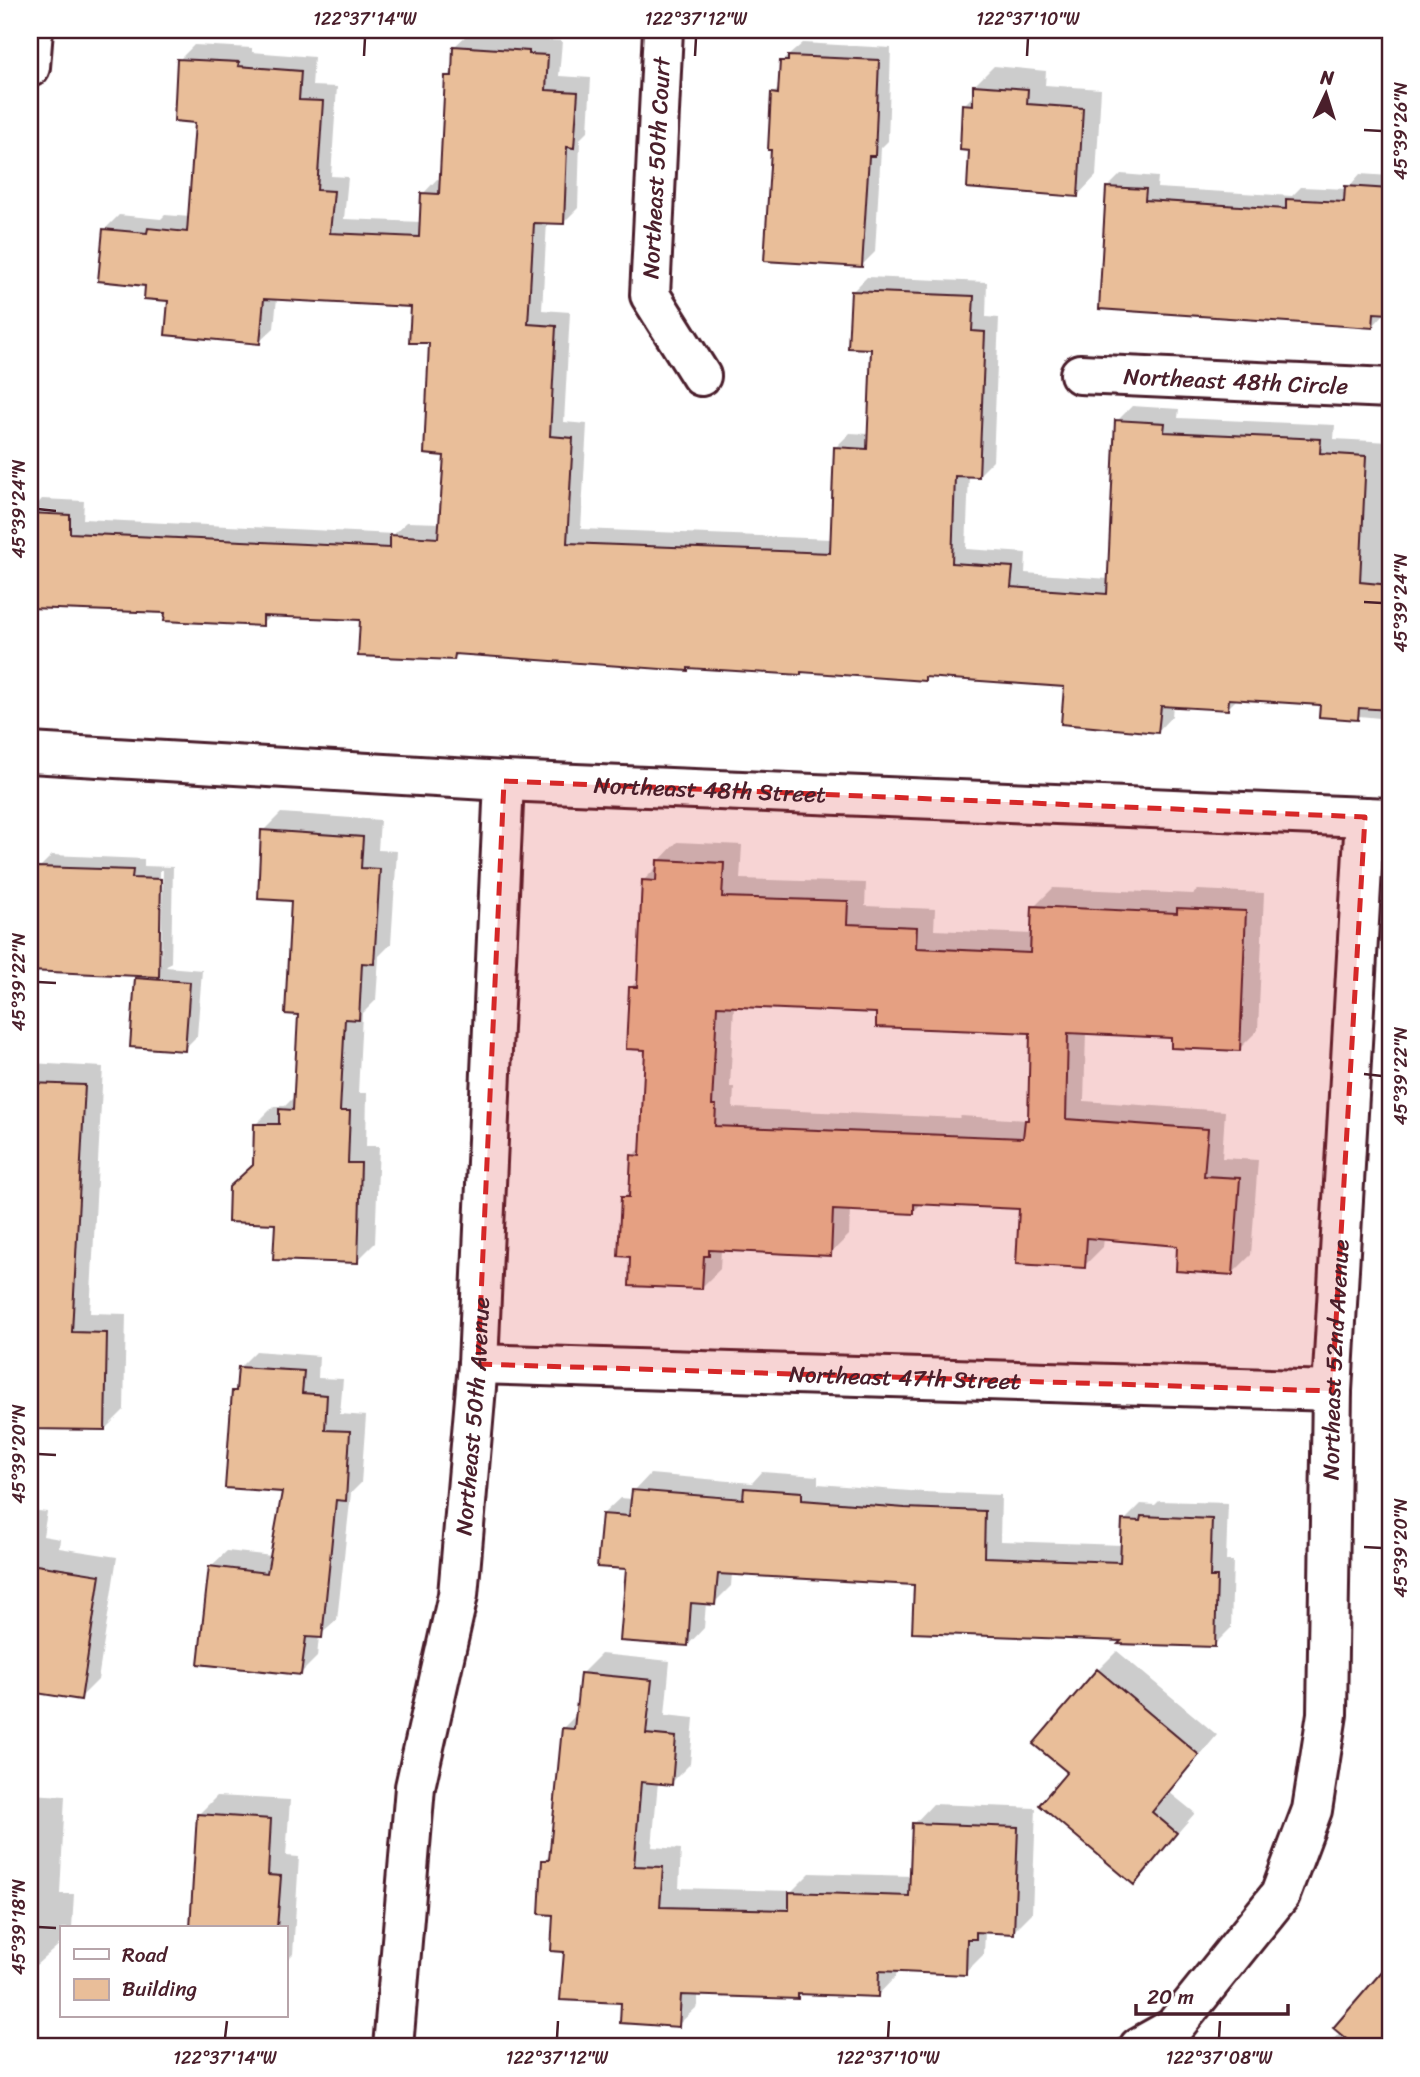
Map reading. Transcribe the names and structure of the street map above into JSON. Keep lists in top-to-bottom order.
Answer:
{
  "streets": {
    "street": [
      "Northeast 50th Court",
      "Northeast 48th Circle",
      "Northeast 48th Street",
      "Northeast 52nd Avenue",
      "Northeast 47th Street",
      "Northeast 50th Avenue"
    ]
  },
  "crossings": [
    ["Northeast 48th Street", "Northeast 52nd Avenue"],
    ["Northeast 48th Street", "Northeast 50th Avenue"],
    ["Northeast 52nd Avenue", "Northeast 47th Street"],
    ["Northeast 47th Street", "Northeast 50th Avenue"]
  ],
  "legend": ["Road", "Building"],
  "scale_bar": "20 m",
  "north": "top",
  "coordinates": [
    "122°37'14\"W",
    "122°37'12\"W",
    "122°37'10\"W",
    "45°39'26\"N",
    "45°39'24\"N",
    "45°39'22\"N",
    "45°39'20\"N",
    "45°39'18\"N",
    "122°37'08\"W"
  ]
}
